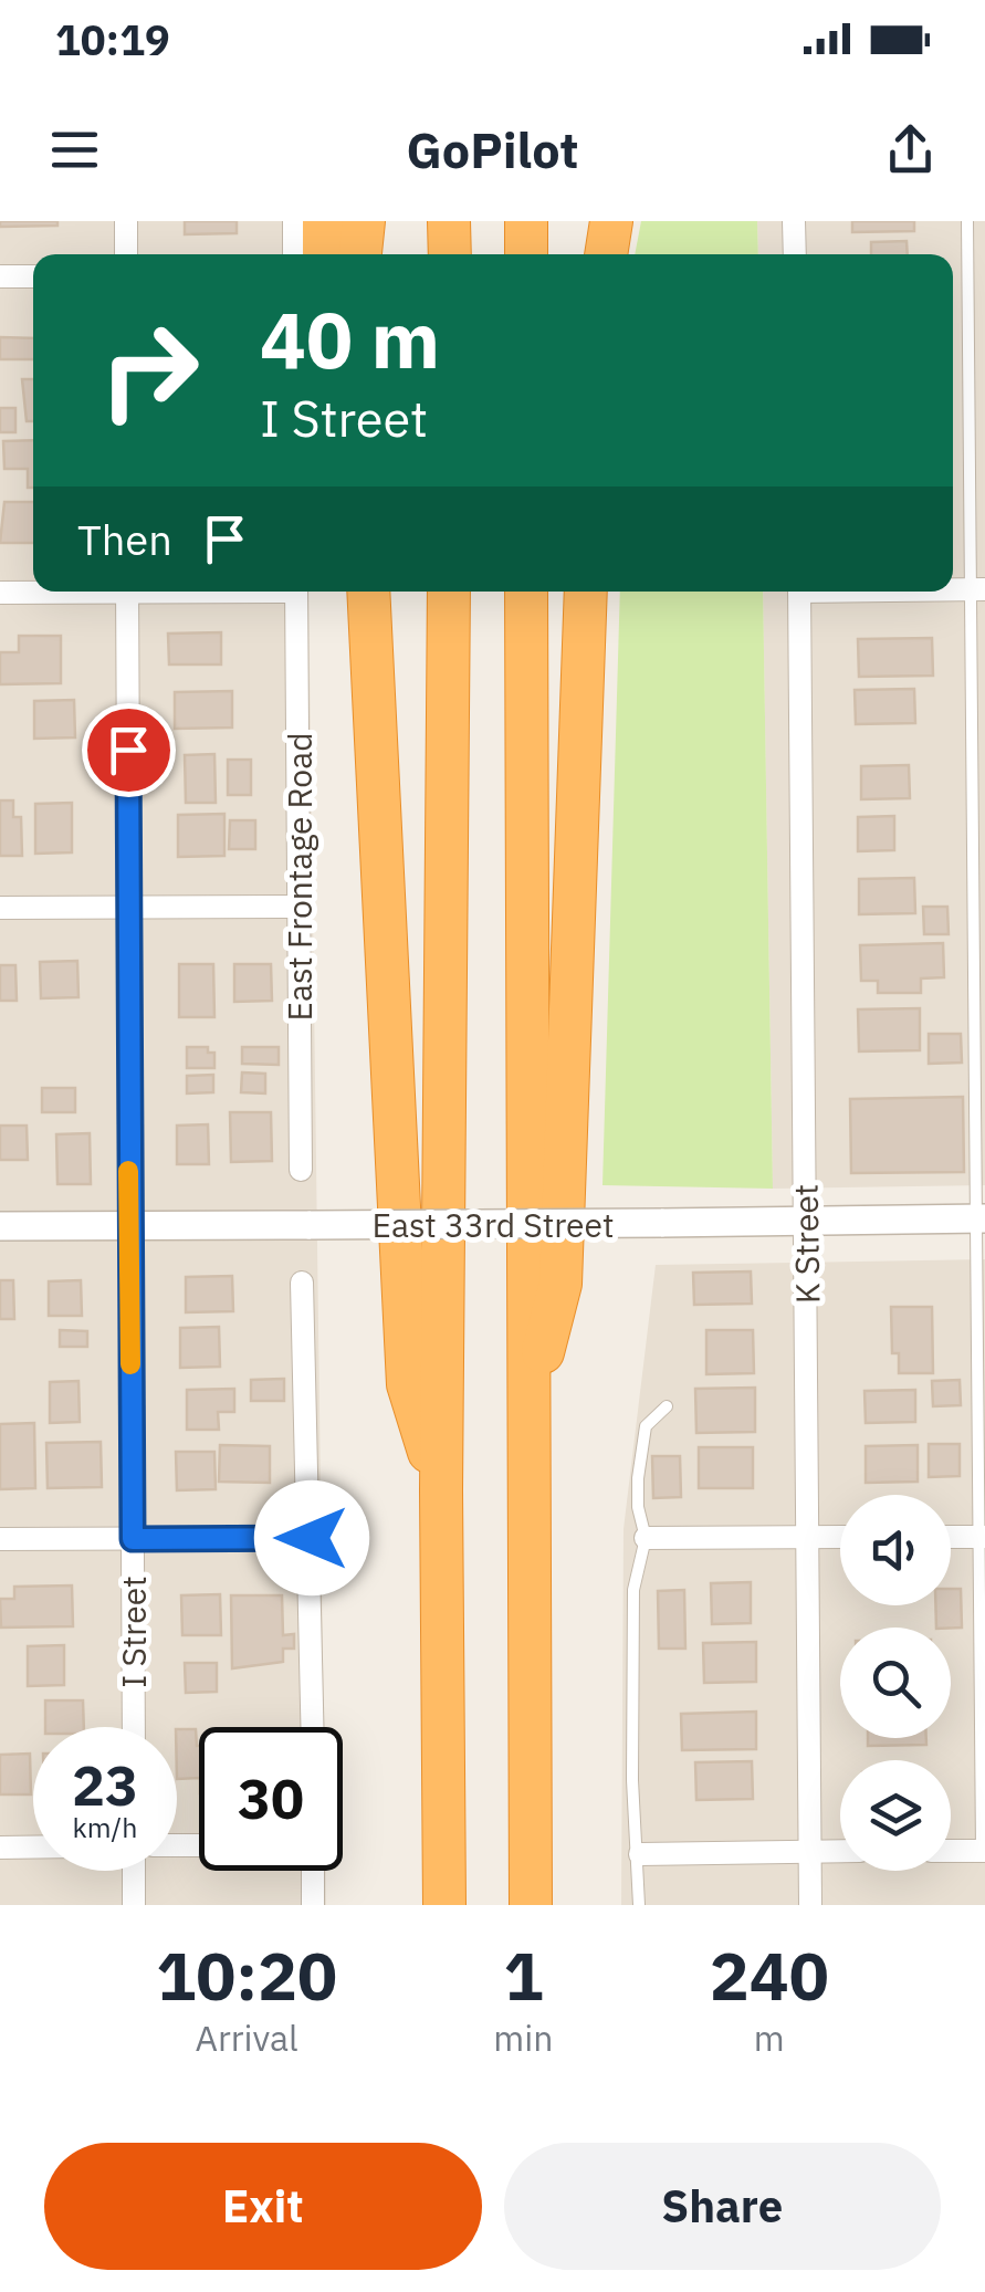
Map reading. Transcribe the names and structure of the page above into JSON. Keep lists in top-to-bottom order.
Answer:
{
  "streets": {
    "street": [
      "East Frontage Road",
      "East 33rd Street",
      "K Street",
      "I Street"
    ]
  },
  "crossings": [
    ["East 33rd Street", "K Street"],
    ["East 33rd Street", "I Street"]
  ],
  "page": {
    "status": "10:19",
    "header": "GoPilot",
    "turn": ["40 m", "I Street"],
    "then": "Then",
    "speed": "23 km/h",
    "limit": "30",
    "eta": [
      "10:20",
      "Arrival",
      "1",
      "min",
      "240",
      "m"
    ],
    "buttons": ["Exit", "Share"]
  }
}
